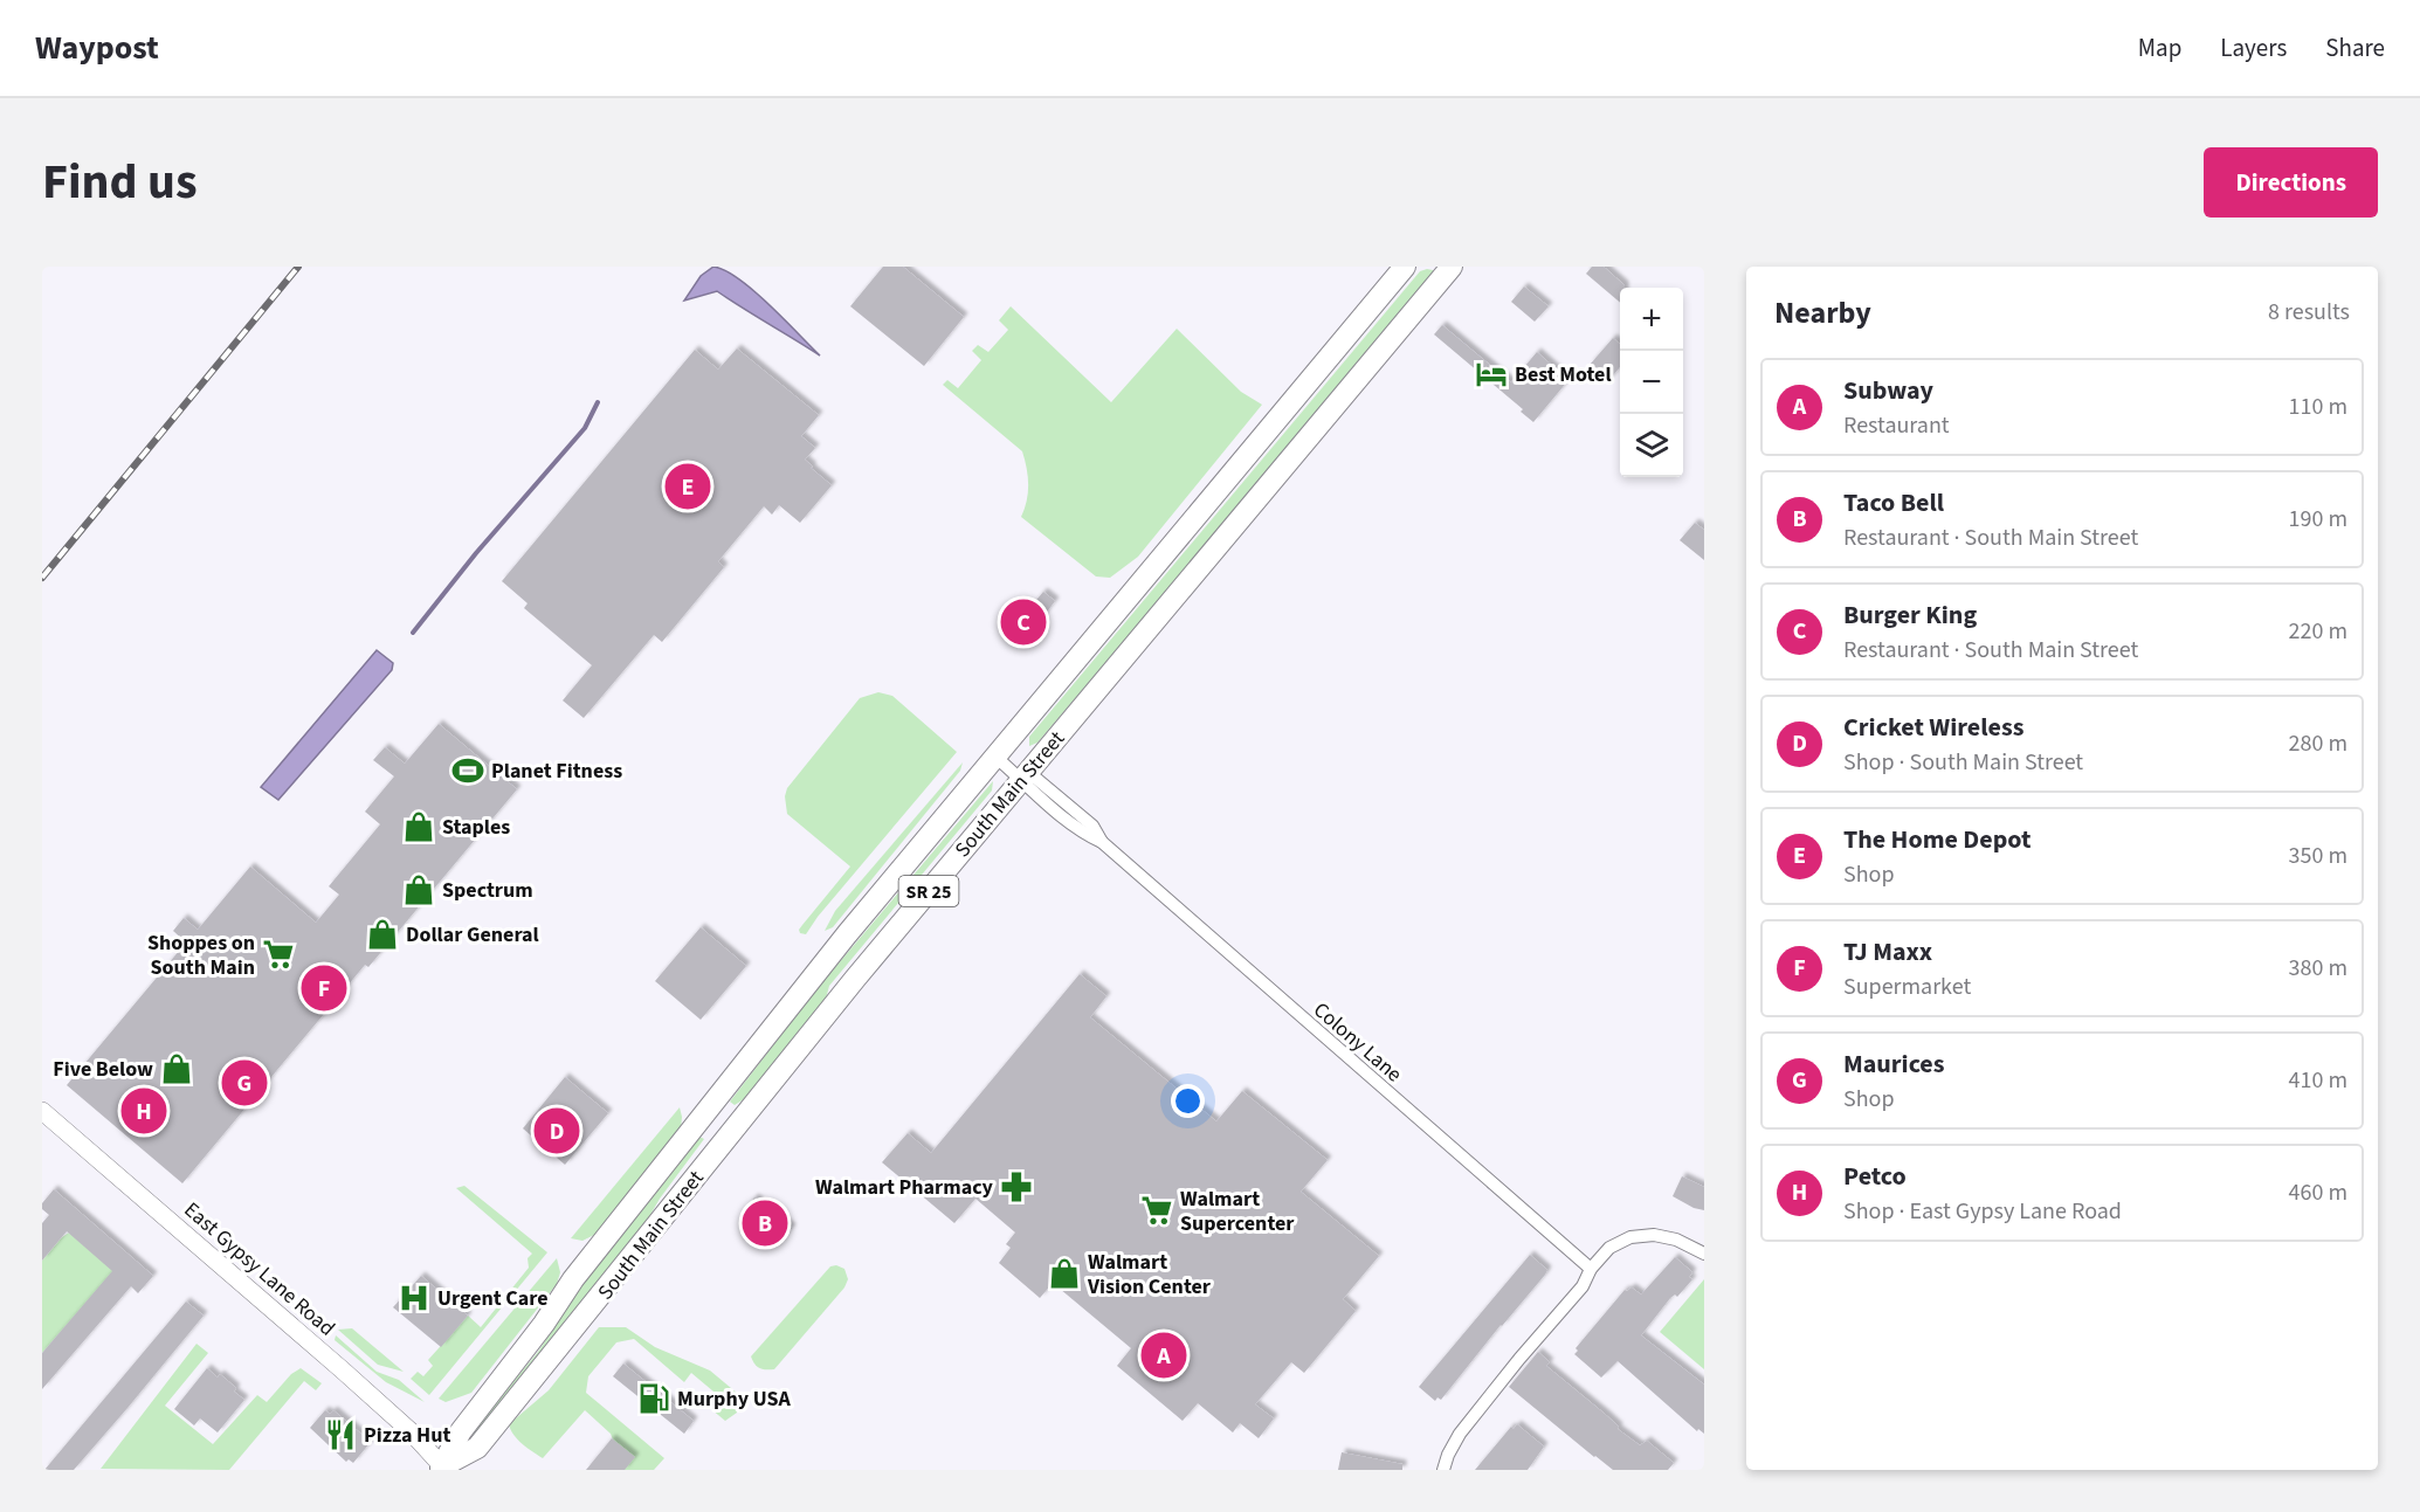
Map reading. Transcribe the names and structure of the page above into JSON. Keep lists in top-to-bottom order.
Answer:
{
  "streets": {
    "main road": ["South Main Street", "SR 25", "East Gypsy Lane Road"],
    "street": ["Colony Lane"]
  },
  "crossings": [
    ["South Main Street", "Colony Lane"],
    ["South Main Street", "East Gypsy Lane Road"]
  ],
  "places": {
    "hotel": ["Best Motel"],
    "sports": ["Planet Fitness"],
    "shop": [
      "Staples",
      "Spectrum",
      "Dollar General",
      "Five Below",
      "Walmart Vision Center"
    ],
    "supermarket": ["Shoppes on South Main", "Walmart Supercenter"],
    "pharmacy": ["Walmart Pharmacy"],
    "hospital": ["Urgent Care"],
    "fuel station": ["Murphy USA"],
    "restaurant": ["Pizza Hut"]
  },
  "page": {
    "header": "Waypost",
    "nav": ["Map", "Layers", "Share"],
    "title": "Find us",
    "buttons": "Directions",
    "heading": ["Nearby", "8 results"],
    "map_buttons": ["+", "−"],
    "list": [
      {
        "mark": "A",
        "name": "Subway",
        "note": "Restaurant",
        "value": "110 m"
      },
      {
        "mark": "B",
        "name": "Taco Bell",
        "note": "Restaurant · South Main Street",
        "value": "190 m"
      },
      {
        "mark": "C",
        "name": "Burger King",
        "note": "Restaurant · South Main Street",
        "value": "220 m"
      },
      {
        "mark": "D",
        "name": "Cricket Wireless",
        "note": "Shop · South Main Street",
        "value": "280 m"
      },
      {
        "mark": "E",
        "name": "The Home Depot",
        "note": "Shop",
        "value": "350 m"
      },
      {
        "mark": "F",
        "name": "TJ Maxx",
        "note": "Supermarket",
        "value": "380 m"
      },
      {
        "mark": "G",
        "name": "Maurices",
        "note": "Shop",
        "value": "410 m"
      },
      {
        "mark": "H",
        "name": "Petco",
        "note": "Shop · East Gypsy Lane Road",
        "value": "460 m"
      }
    ],
    "pins": [
      "E",
      "C",
      "F",
      "G",
      "H",
      "D",
      "B",
      "A"
    ]
  }
}
